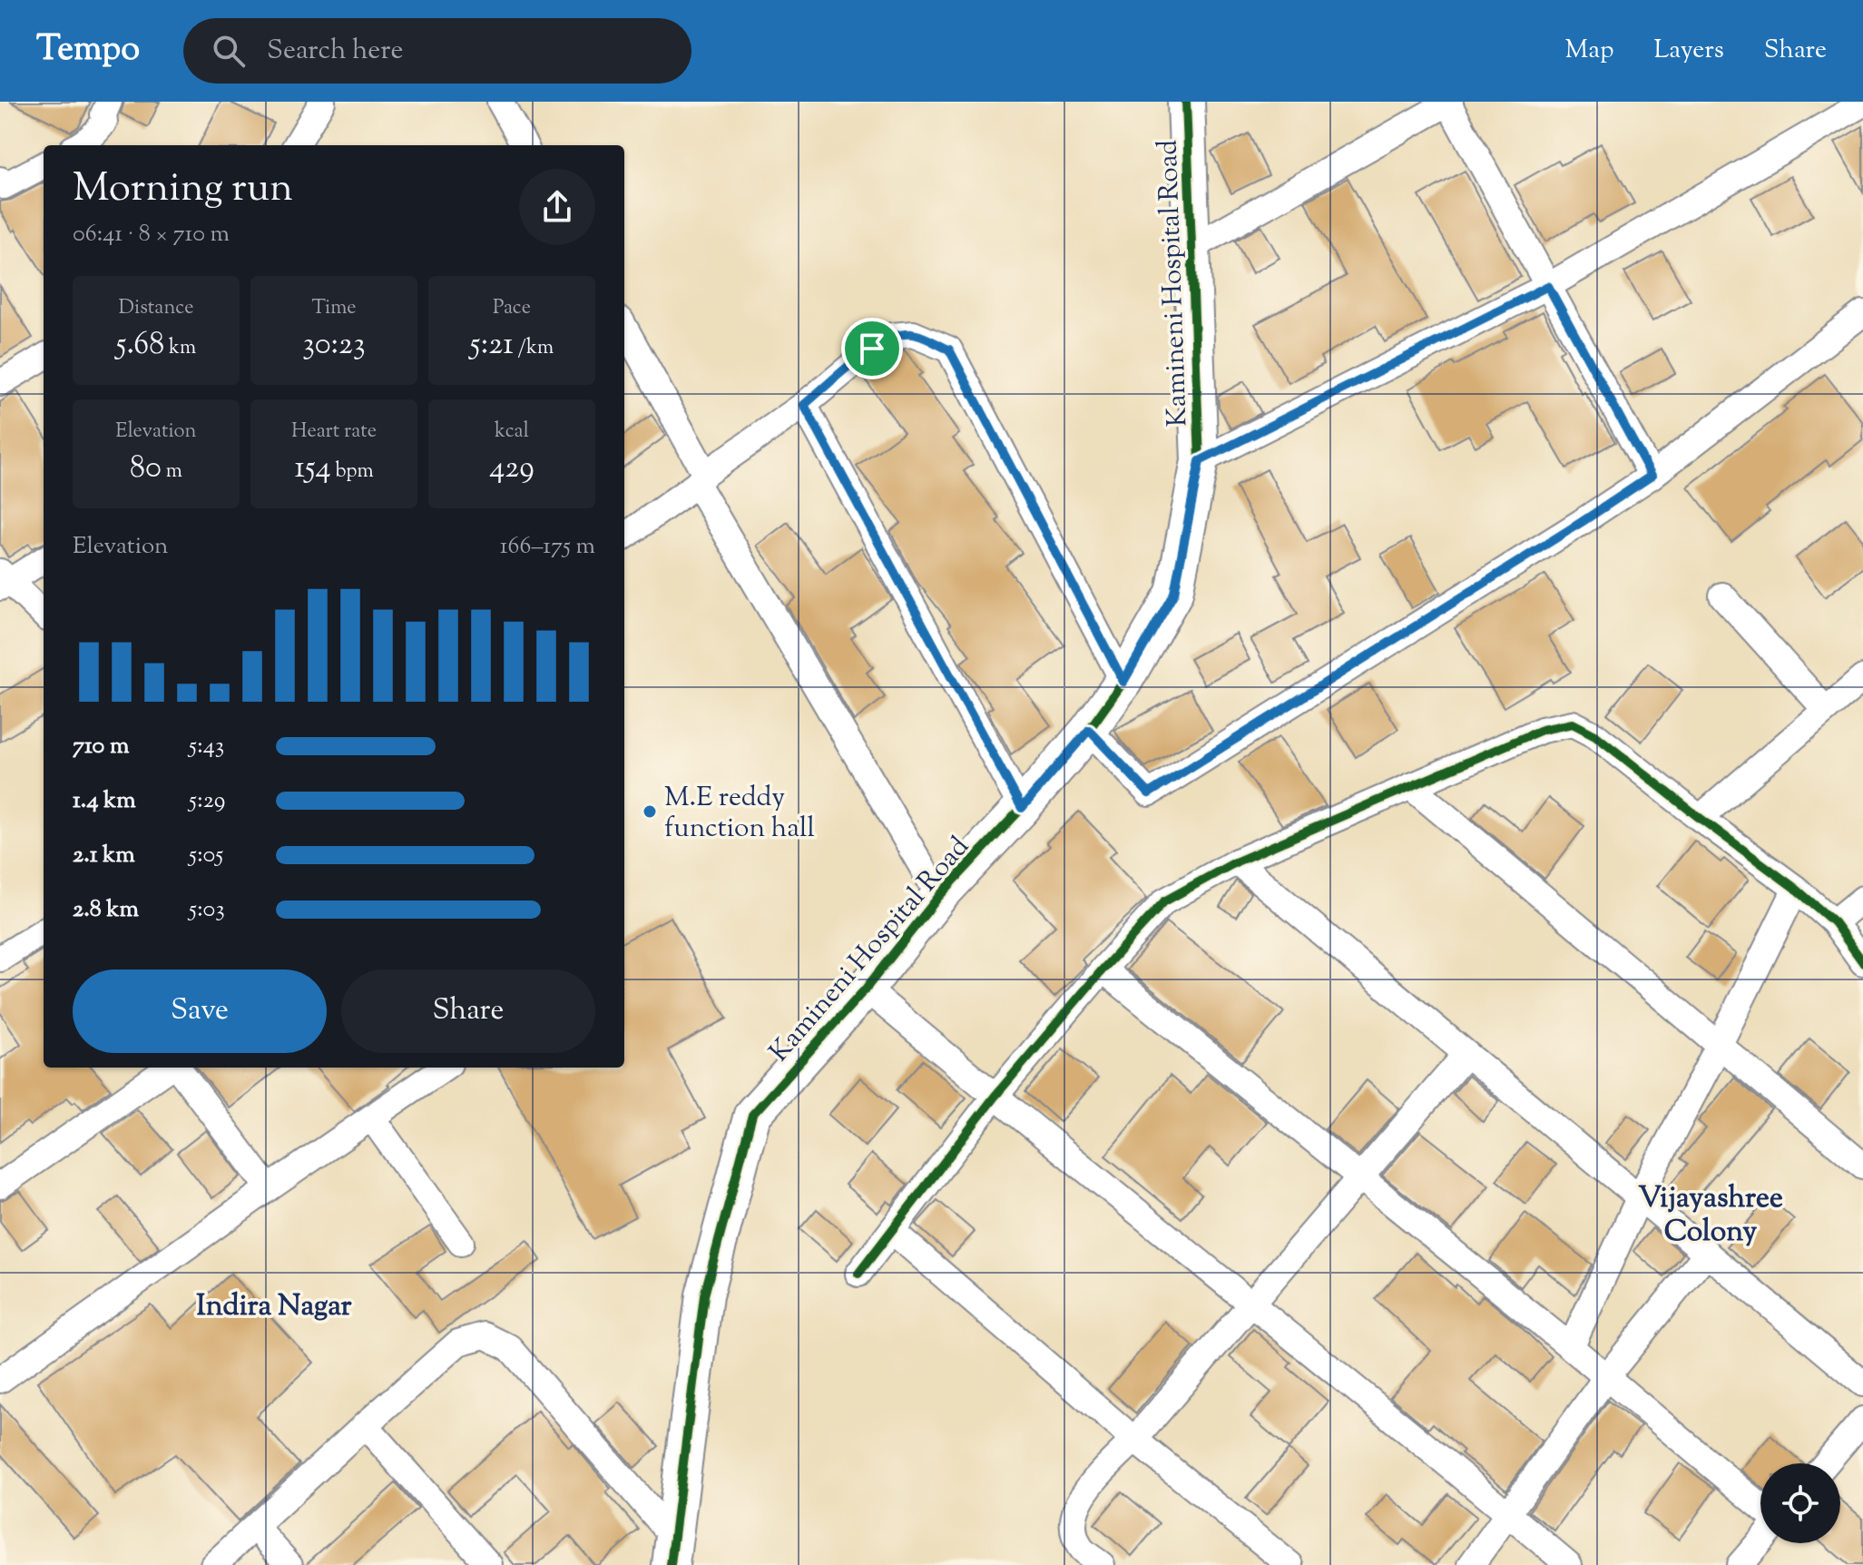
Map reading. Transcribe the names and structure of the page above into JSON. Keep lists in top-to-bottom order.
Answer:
{
  "streets": {
    "street": ["Kamineni Hospital Road"]
  },
  "districts": ["Vijayashree Colony", "Indira Nagar"],
  "places": ["M.E reddy function hall"],
  "page": {
    "header": "Tempo",
    "search": "Search here",
    "nav": ["Map", "Layers", "Share"],
    "heading": ["Morning run", "06:41 · 8 × 710 m"],
    "stats": [
      ["Distance", "5.68 km"],
      ["Time", "30:23"],
      ["Pace", "5:21 /km"],
      ["Elevation", "80 m"],
      ["Heart rate", "154 bpm"],
      ["kcal", "429"]
    ],
    "chart": ["Elevation", "166–175 m"],
    "list": [
      {
        "name": "710 m",
        "note": "5:43"
      },
      {
        "name": "1.4 km",
        "note": "5:29"
      },
      {
        "name": "2.1 km",
        "note": "5:05"
      },
      {
        "name": "2.8 km",
        "note": "5:03"
      }
    ],
    "buttons": ["Save", "Share"]
  }
}
